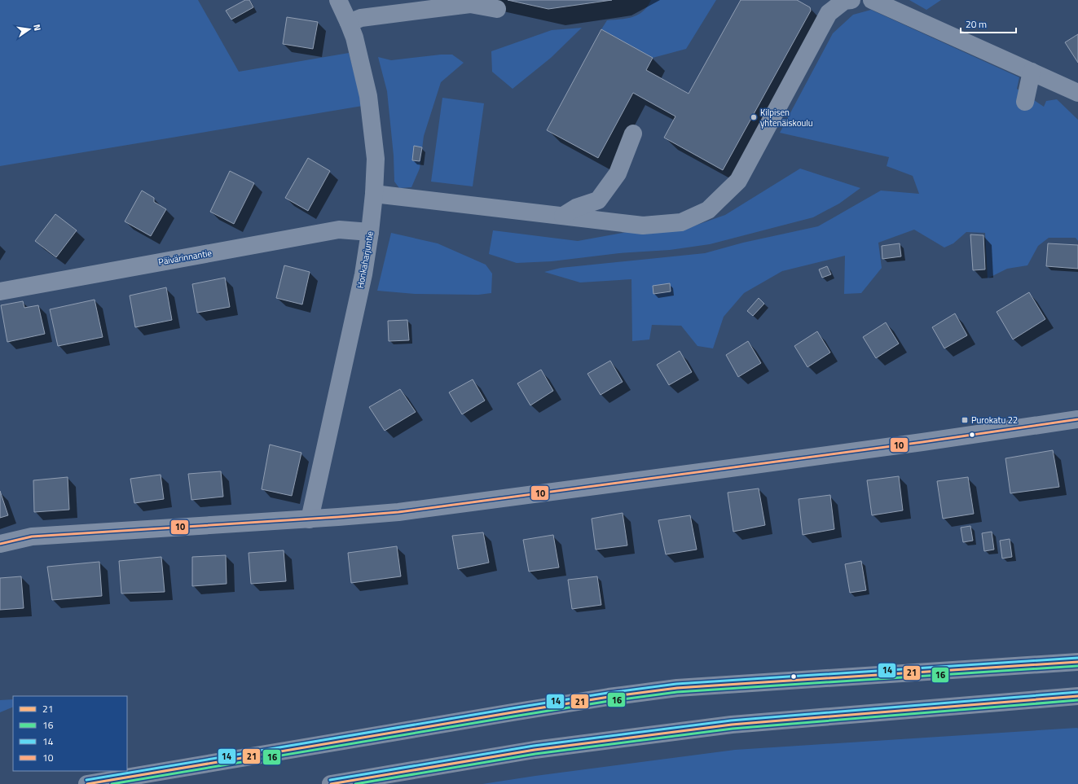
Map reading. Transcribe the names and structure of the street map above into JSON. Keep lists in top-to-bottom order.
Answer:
{
  "streets": {
    "street": ["Päivärinnantie", "Honkaharjuntie"]
  },
  "crossings": [
    ["Päivärinnantie", "Honkaharjuntie"]
  ],
  "places": {
    "other": ["Kilpisen yhtenäiskoulu"],
    "transit": ["Purokatu 22"]
  },
  "lines": [
    "transit line 10",
    "transit line 14",
    "transit line 21",
    "transit line 16"
  ],
  "legend": [
    "21",
    "16",
    "14",
    "10"
  ],
  "scale_bar": "20 m",
  "north": "right"
}
